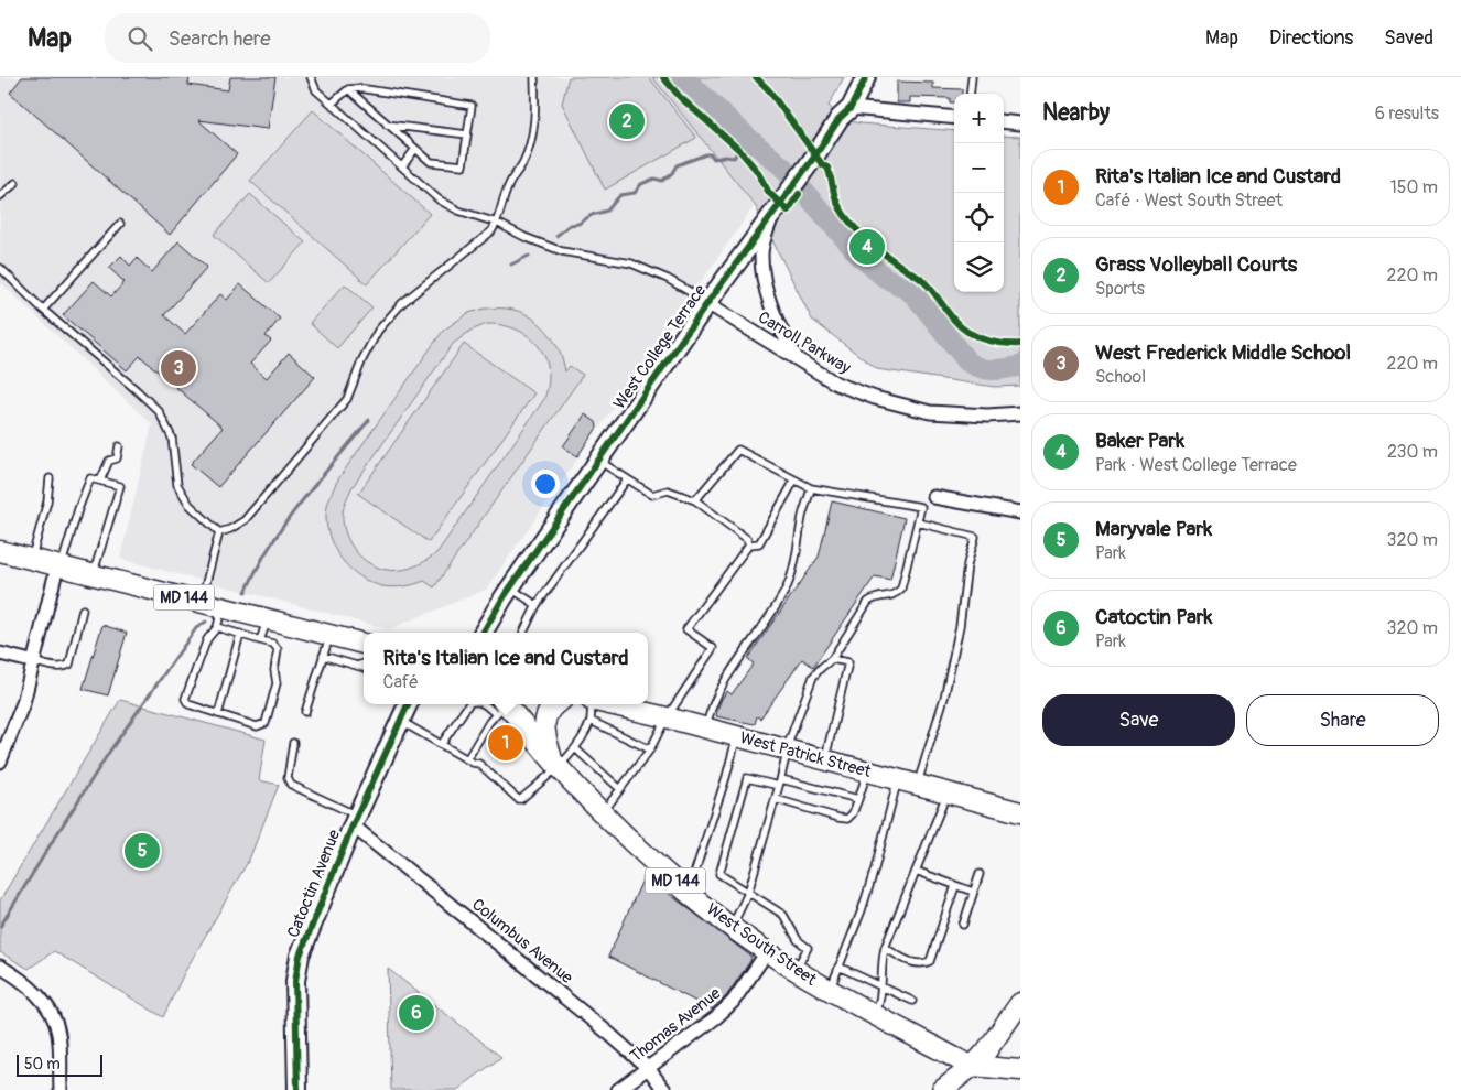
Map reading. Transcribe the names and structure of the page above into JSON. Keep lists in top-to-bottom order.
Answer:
{
  "streets": {
    "main road": ["MD 144", "West Patrick Street", "West South Street"],
    "street": [
      "Carroll Parkway",
      "West College Terrace",
      "Catoctin Avenue",
      "Columbus Avenue",
      "Thomas Avenue"
    ]
  },
  "crossings": [
    ["Carroll Parkway", "West College Terrace"],
    ["Catoctin Avenue", "Columbus Avenue"],
    ["Columbus Avenue", "Thomas Avenue"],
    ["West South Street", "Thomas Avenue"]
  ],
  "scale_bar": "50 m",
  "page": {
    "header": "Map",
    "search": "Search here",
    "nav": ["Map", "Directions", "Saved"],
    "heading": ["Nearby", "6 results"],
    "map_buttons": ["+", "−"],
    "pins": [
      "2",
      "4",
      "3",
      "1",
      "5",
      "6"
    ],
    "list": [
      {
        "mark": "1",
        "name": "Rita's Italian Ice and Custard",
        "note": "Café · West South Street",
        "value": "150 m"
      },
      {
        "mark": "2",
        "name": "Grass Volleyball Courts",
        "note": "Sports",
        "value": "220 m"
      },
      {
        "mark": "3",
        "name": "West Frederick Middle School",
        "note": "School",
        "value": "220 m"
      },
      {
        "mark": "4",
        "name": "Baker Park",
        "note": "Park · West College Terrace",
        "value": "230 m"
      },
      {
        "mark": "5",
        "name": "Maryvale Park",
        "note": "Park",
        "value": "320 m"
      },
      {
        "mark": "6",
        "name": "Catoctin Park",
        "note": "Park",
        "value": "320 m"
      }
    ],
    "popup": ["Rita's Italian Ice and Custard", "Café"],
    "buttons": ["Save", "Share"],
    "scale": "50 m"
  }
}
